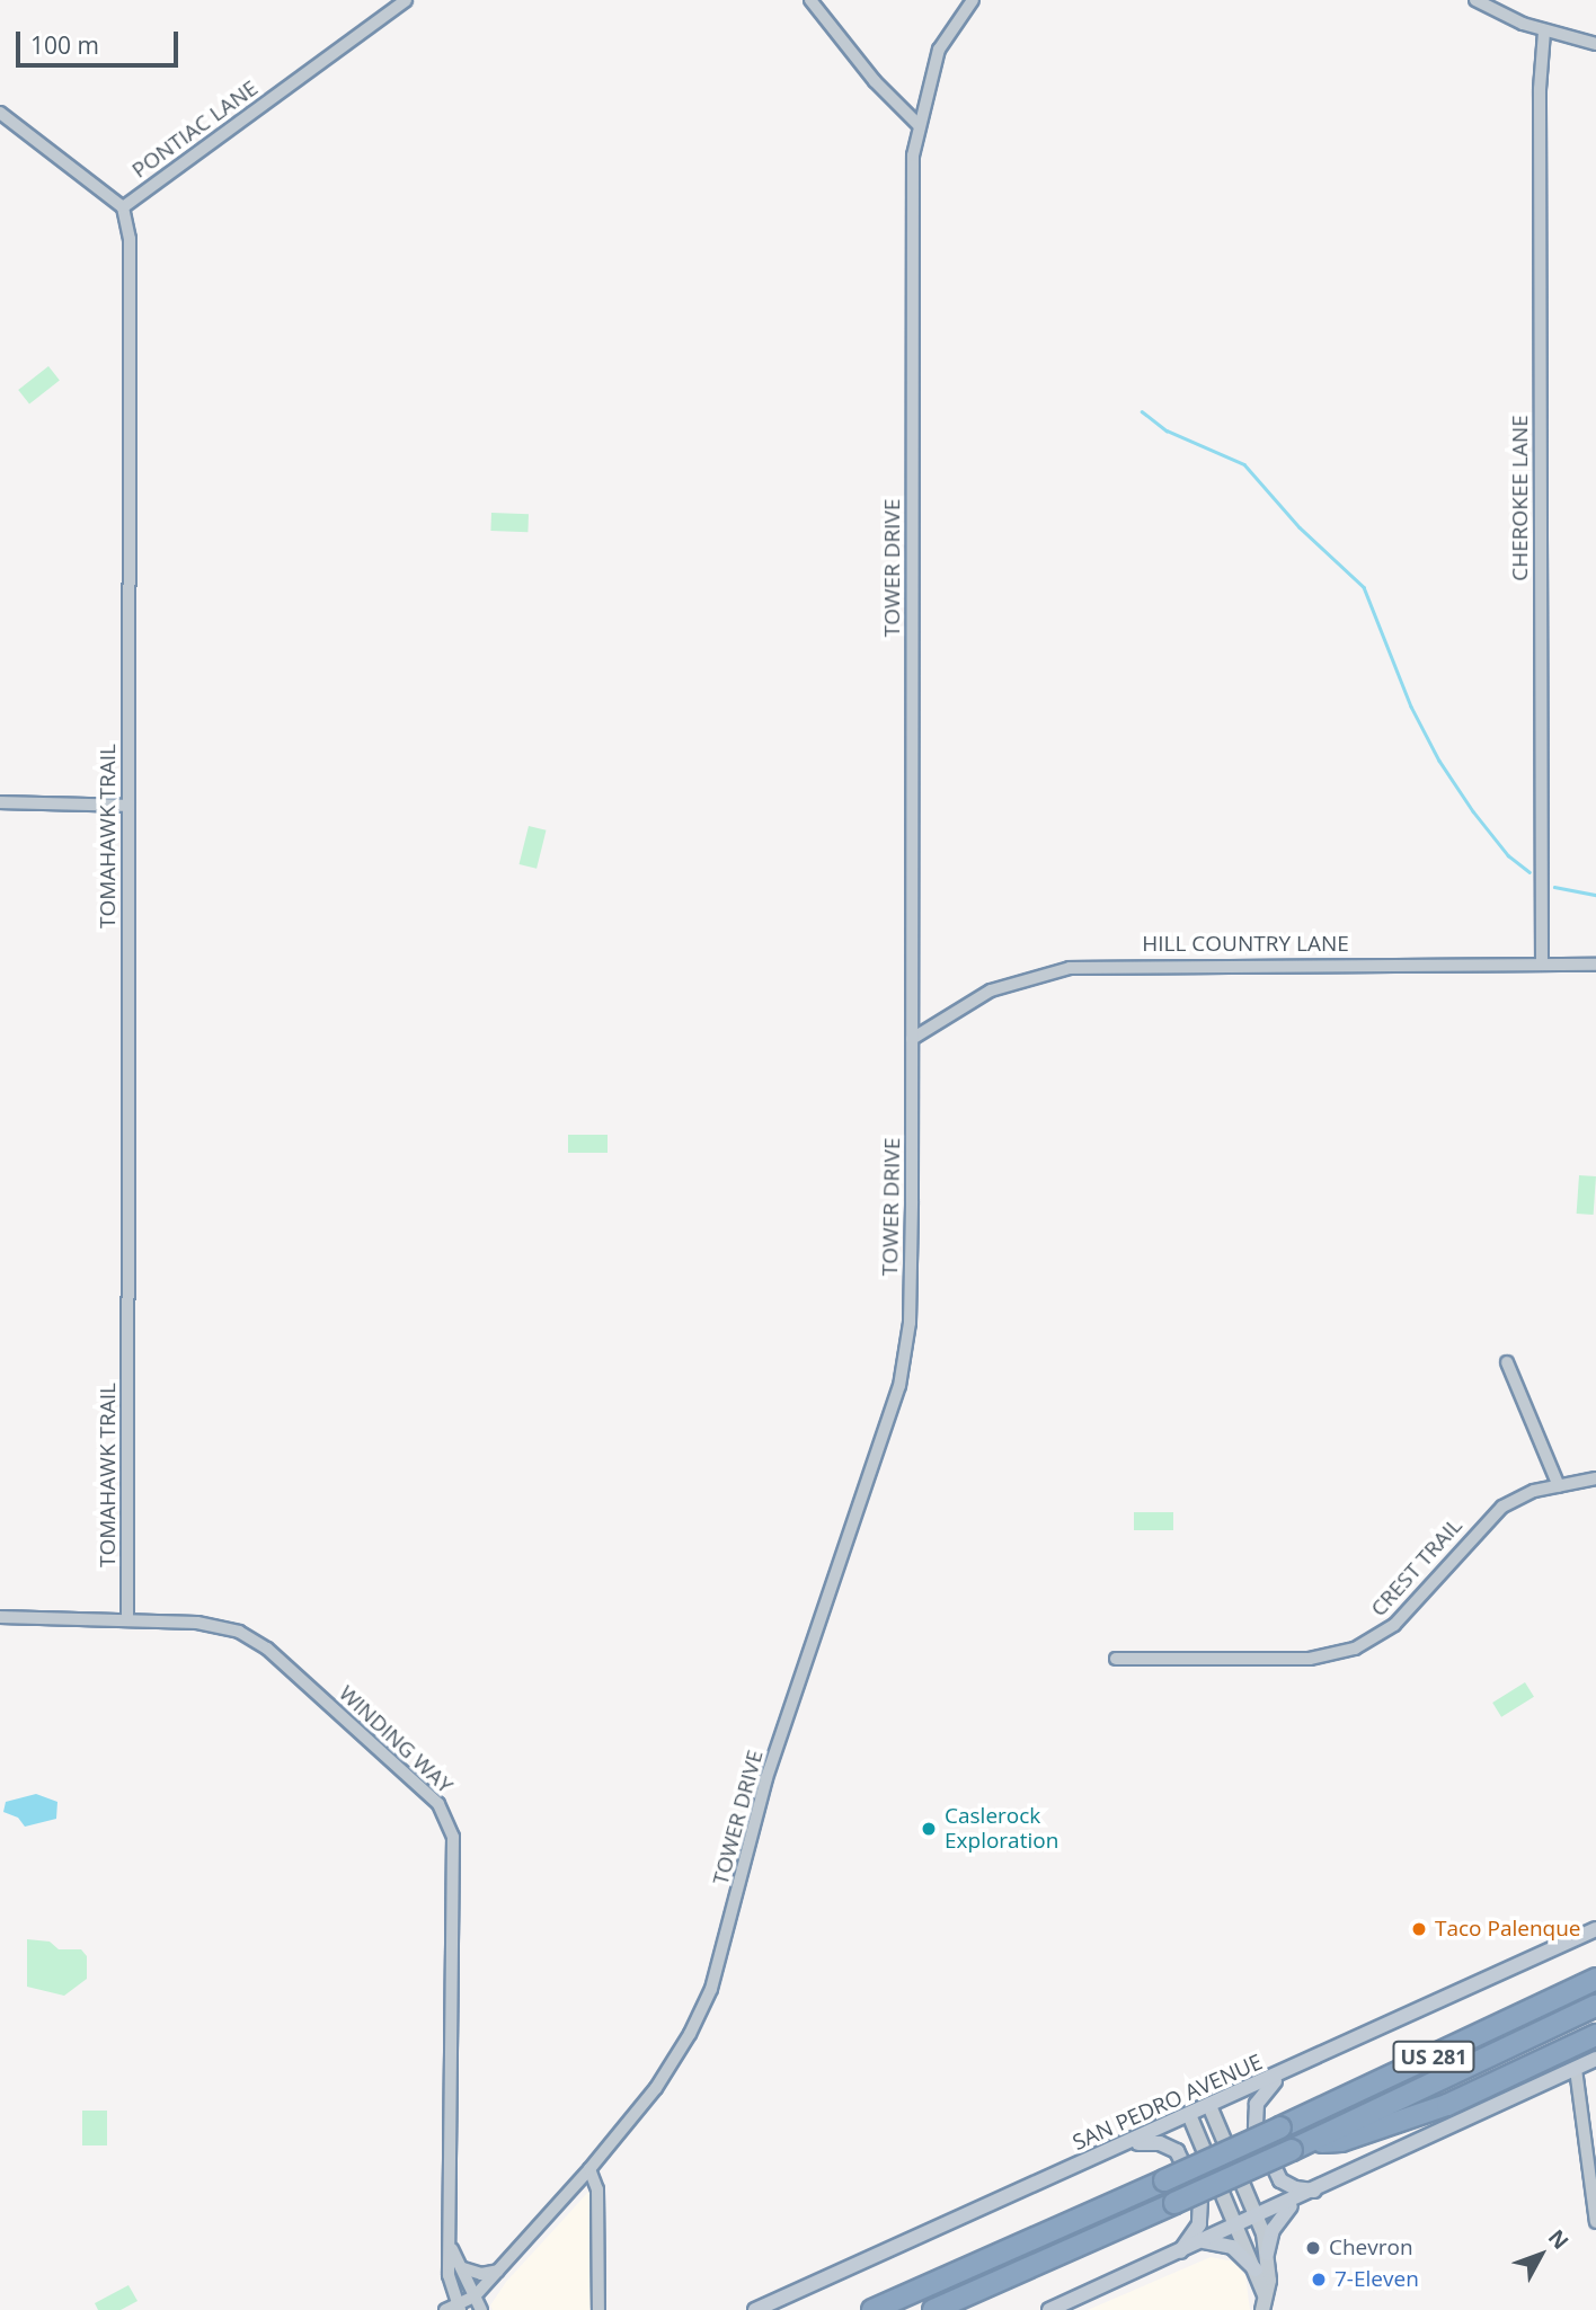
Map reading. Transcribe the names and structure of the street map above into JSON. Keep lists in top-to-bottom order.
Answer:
{
  "streets": {
    "highway": ["US 281"],
    "main road": ["SAN PEDRO AVENUE"],
    "street": [
      "PONTIAC LANE",
      "CHEROKEE LANE",
      "TOWER DRIVE",
      "TOMAHAWK TRAIL",
      "HILL COUNTRY LANE",
      "CREST TRAIL",
      "WINDING WAY"
    ]
  },
  "crossings": [
    ["PONTIAC LANE", "TOMAHAWK TRAIL"],
    ["CHEROKEE LANE", "HILL COUNTRY LANE"],
    ["TOWER DRIVE", "HILL COUNTRY LANE"],
    ["TOWER DRIVE", "WINDING WAY"],
    ["TOMAHAWK TRAIL", "WINDING WAY"]
  ],
  "places": [
    "Caslerock Exploration",
    "Taco Palenque",
    "Chevron",
    "7-Eleven"
  ],
  "scale_bar": "100 m",
  "north": "top right"
}
